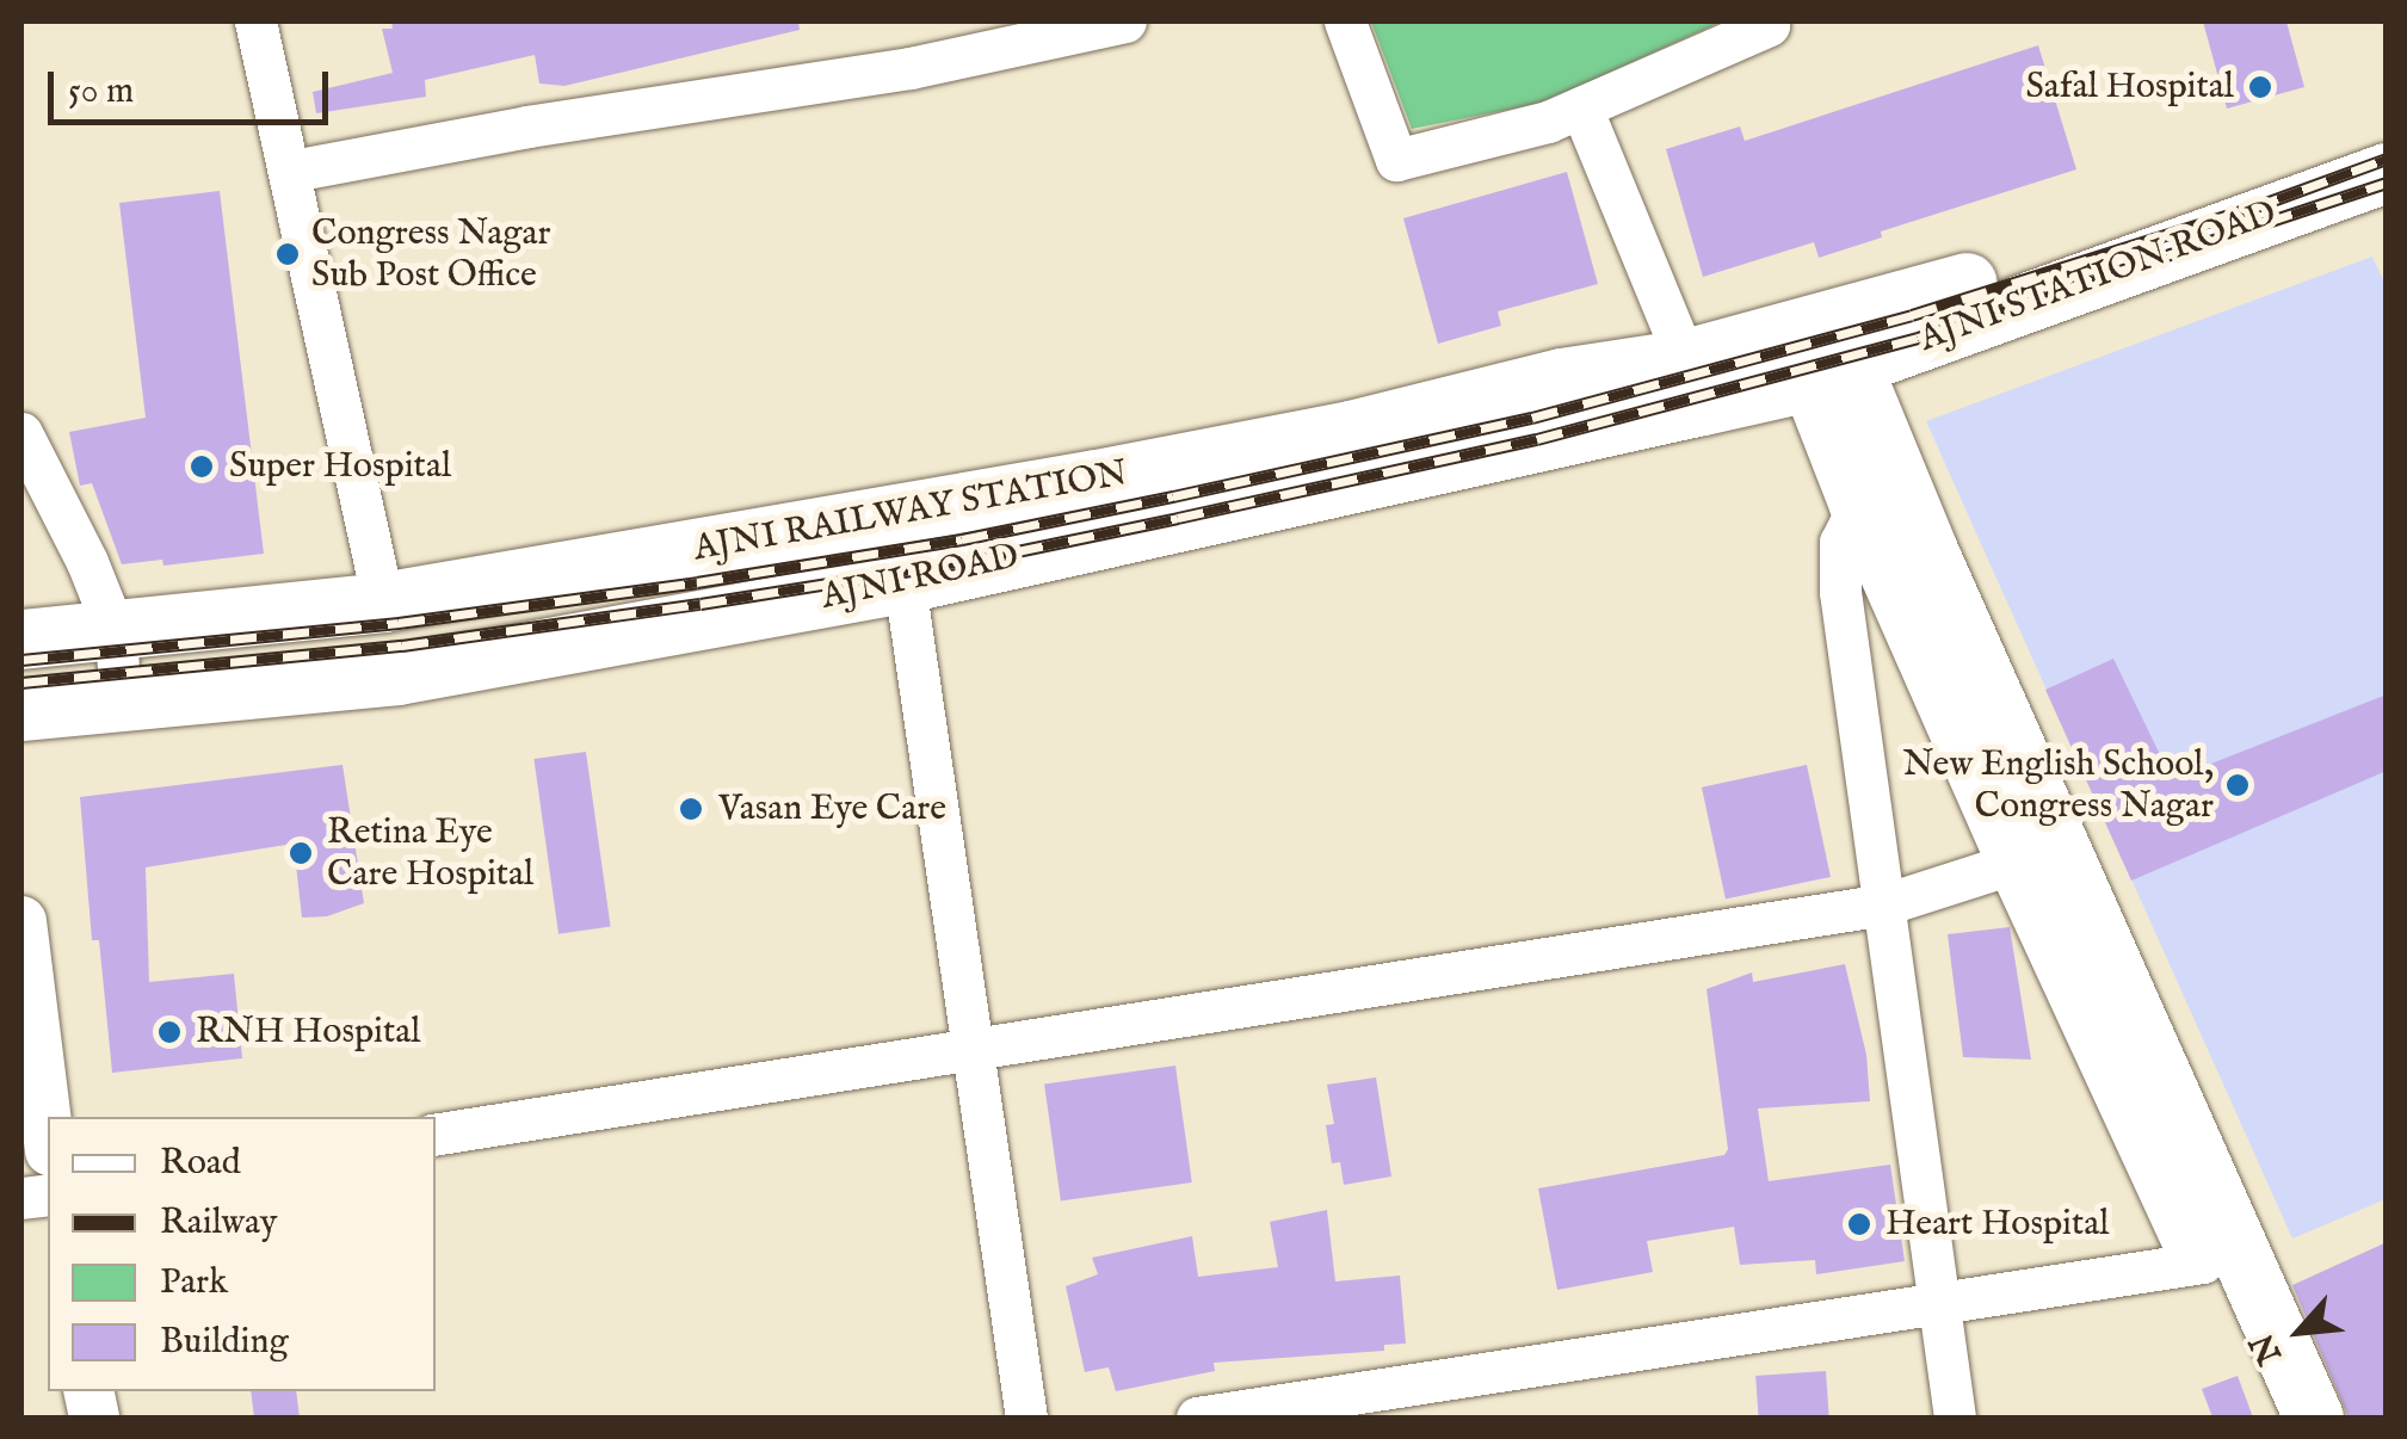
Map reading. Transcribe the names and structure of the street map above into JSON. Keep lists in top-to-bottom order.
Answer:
{
  "streets": {
    "main road": ["AJNI STATION ROAD", "AJNI RAILWAY STATION", "AJNI ROAD"]
  },
  "crossings": [
    ["AJNI STATION ROAD", "AJNI ROAD"],
    ["AJNI RAILWAY STATION", "AJNI ROAD"]
  ],
  "places": [
    "Safal Hospital",
    "Congress Nagar Sub Post Office",
    "Super Hospital",
    "New English School, Congress Nagar",
    "Vasan Eye Care",
    "Retina Eye Care Hospital",
    "RNH Hospital",
    "Heart Hospital"
  ],
  "legend": [
    "Road",
    "Railway",
    "Park",
    "Building"
  ],
  "scale_bar": "50 m",
  "north": "bottom left"
}
